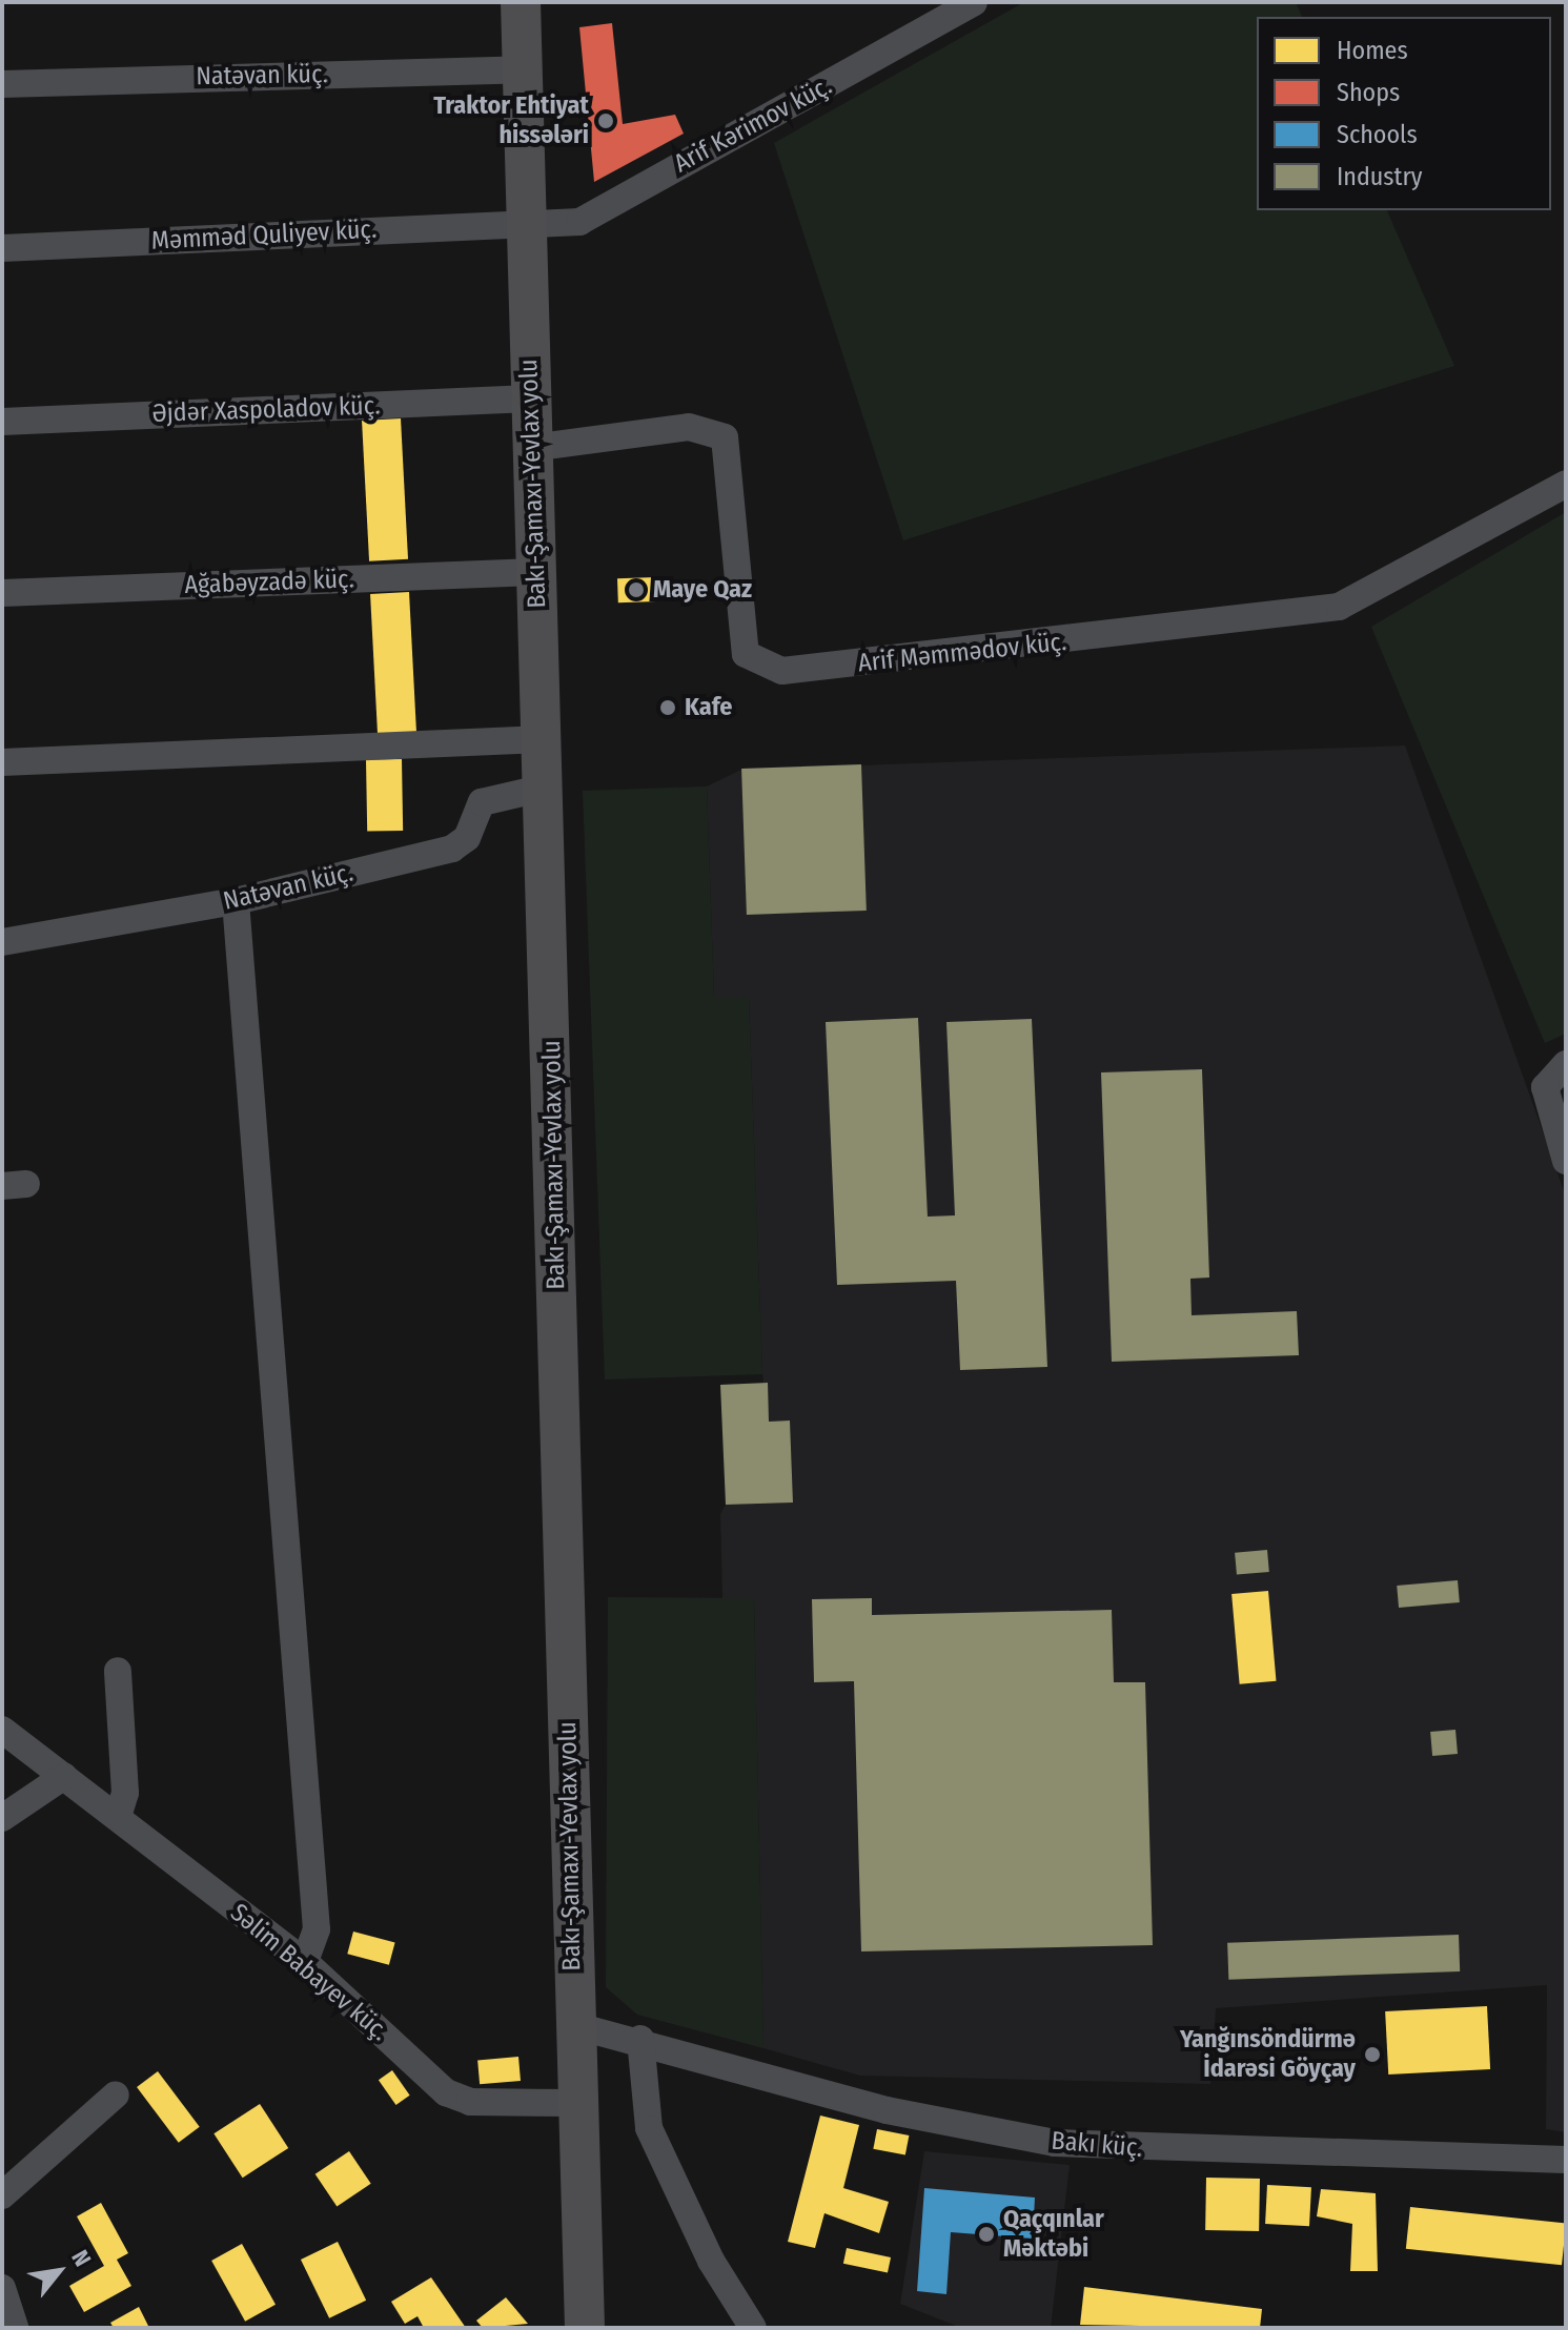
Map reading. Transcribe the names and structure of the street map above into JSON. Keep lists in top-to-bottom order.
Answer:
{
  "streets": {
    "highway": ["Bakı-Şamaxı-Yevlax yolu"],
    "street": [
      "Natəvan küç.",
      "Arif Kərimov küç.",
      "Məmməd Quliyev küç.",
      "Əjdər Xaspoladov küç.",
      "Ağabəyzadə küç.",
      "Arif Məmmədov küç.",
      "Səlim Babayev küç.",
      "Bakı küç."
    ]
  },
  "crossings": [
    ["Natəvan küç.", "Bakı-Şamaxı-Yevlax yolu"],
    ["Arif Kərimov küç.", "Məmməd Quliyev küç."],
    ["Arif Kərimov küç.", "Bakı-Şamaxı-Yevlax yolu"],
    ["Məmməd Quliyev küç.", "Bakı-Şamaxı-Yevlax yolu"],
    ["Əjdər Xaspoladov küç.", "Bakı-Şamaxı-Yevlax yolu"],
    ["Bakı-Şamaxı-Yevlax yolu", "Ağabəyzadə küç."],
    ["Bakı-Şamaxı-Yevlax yolu", "Arif Məmmədov küç."],
    ["Bakı-Şamaxı-Yevlax yolu", "Səlim Babayev küç."],
    ["Bakı-Şamaxı-Yevlax yolu", "Bakı küç."]
  ],
  "places": [
    "Traktor Ehtiyat hissələri",
    "Maye Qaz",
    "Kafe",
    "Yanğınsöndürmə İdarəsi Göyçay",
    "Qaçqınlar Məktəbi"
  ],
  "legend": [
    "Homes",
    "Shops",
    "Schools",
    "Industry"
  ],
  "north": "top right"
}
